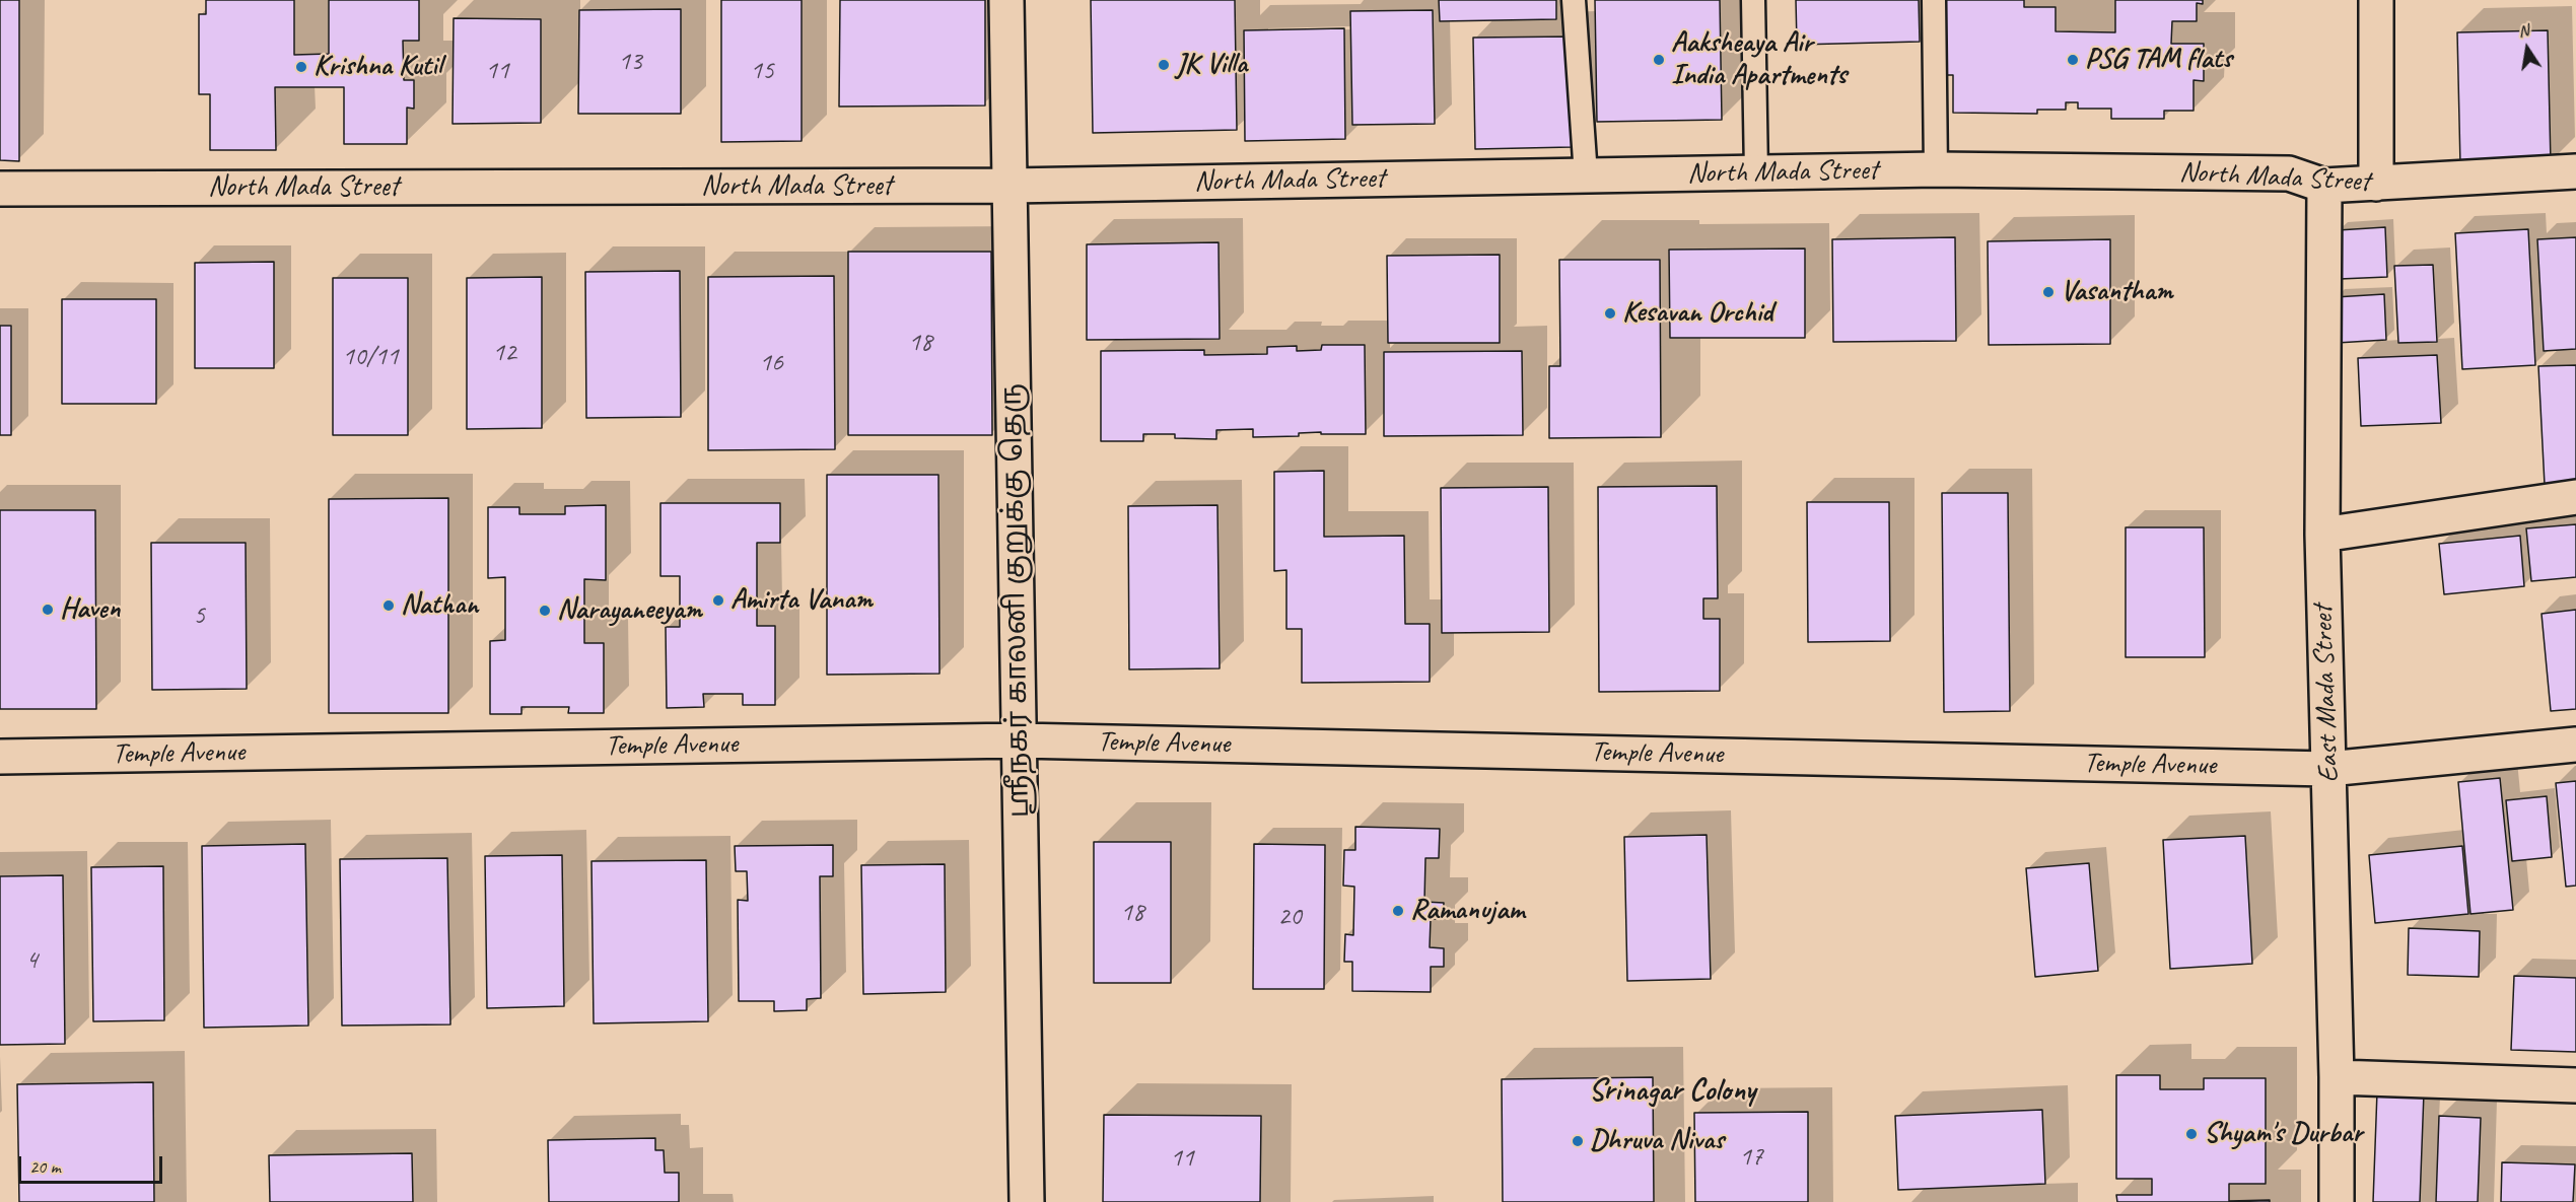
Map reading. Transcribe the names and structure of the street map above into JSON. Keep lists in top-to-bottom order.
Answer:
{
  "streets": {
    "street": [
      "North Mada Street",
      "ஸ்ரீநகர் காலனி குறுக்கு தெரு",
      "East Mada Street",
      "Temple Avenue"
    ]
  },
  "crossings": [
    ["North Mada Street", "ஸ்ரீநகர் காலனி குறுக்கு தெரு"],
    ["North Mada Street", "East Mada Street"],
    ["ஸ்ரீநகர் காலனி குறுக்கு தெரு", "Temple Avenue"],
    ["East Mada Street", "Temple Avenue"]
  ],
  "districts": ["Srinagar Colony"],
  "places": [
    "Aaksheaya Air India Apartments",
    "PSG TAM flats",
    "JK Villa",
    "Krishna Kutil",
    "Vasantham",
    "Kesavan Orchid",
    "Amirta Vanam",
    "Nathan",
    "Haven",
    "Narayaneeyam",
    "Ramanujam",
    "Shyam's Durbar",
    "Dhruva Nivas"
  ],
  "house_numbers": [
    "13",
    "11",
    "15",
    "18",
    "12",
    "10/11",
    "16",
    "5",
    "18",
    "20",
    "4",
    "17",
    "11"
  ],
  "scale_bar": "20 m",
  "north": "top"
}
